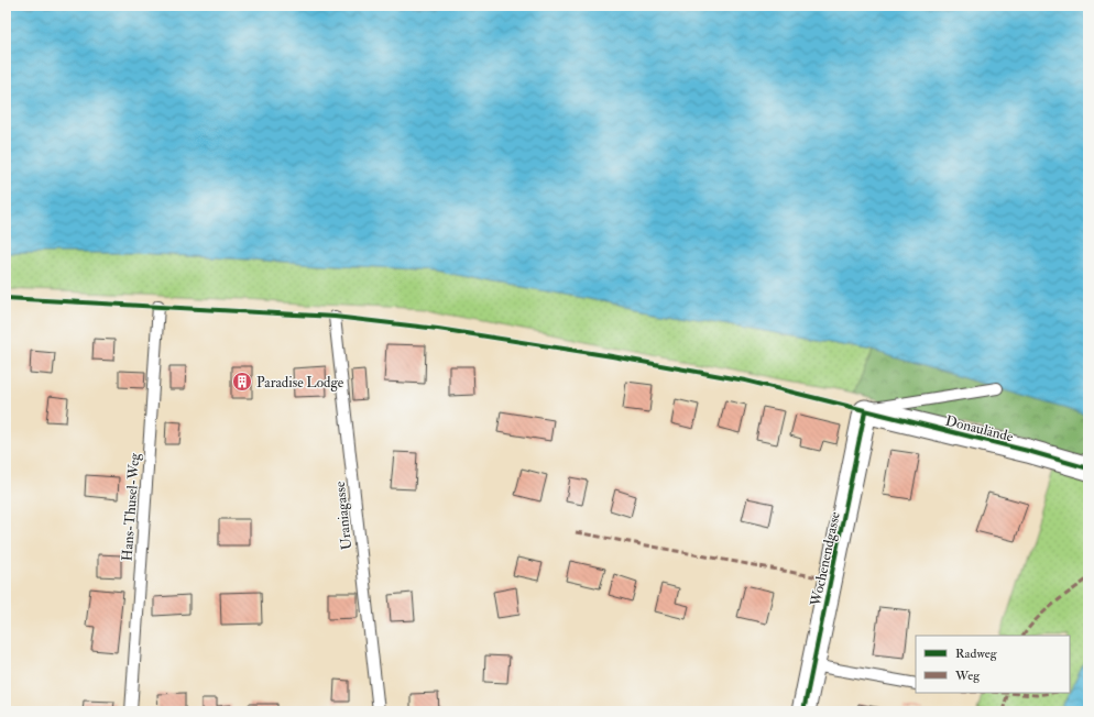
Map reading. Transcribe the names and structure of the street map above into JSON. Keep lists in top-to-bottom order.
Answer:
{
  "streets": {
    "street": ["Donaulände", "Wochenendgasse"],
    "lane": ["Hans-Thusel-Weg", "Uraniagasse"]
  },
  "crossings": [
    ["Donaulände", "Wochenendgasse"]
  ],
  "places": {
    "building": ["Paradise Lodge"]
  },
  "legend": ["Radweg", "Weg"]
}
